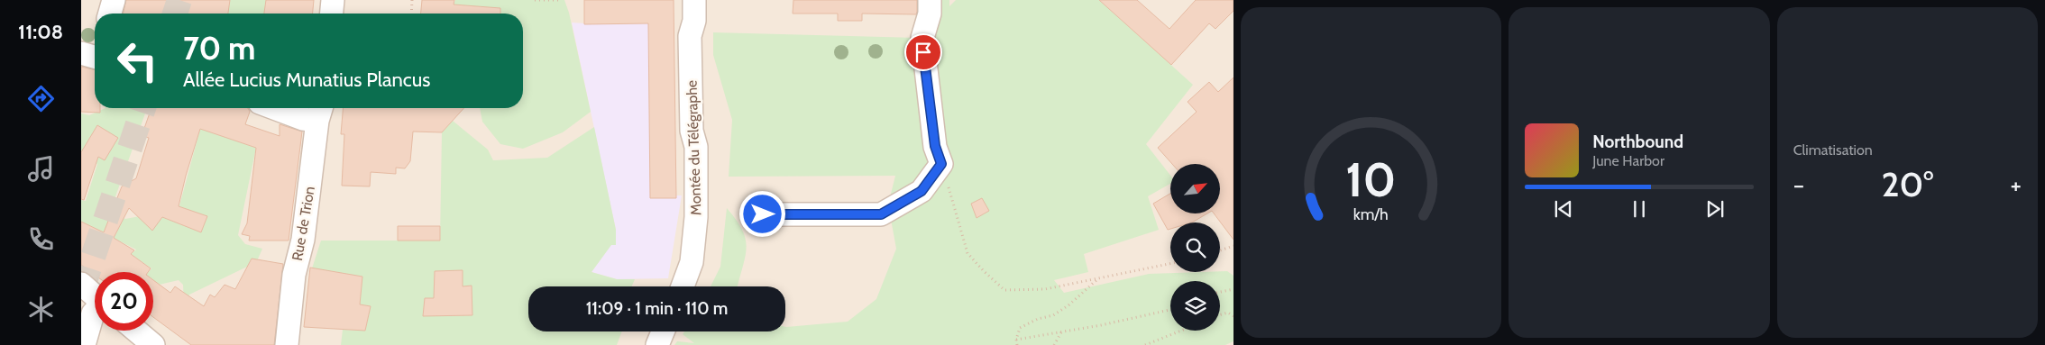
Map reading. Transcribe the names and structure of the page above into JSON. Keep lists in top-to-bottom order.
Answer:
{
  "streets": {
    "street": ["Montée du Télégraphe", "Rue de Trion"]
  },
  "north": "top right",
  "page": {
    "tabs": "11:08",
    "tile": "Climatisation",
    "turn": ["70 m", "Allée Lucius Munatius Plancus"],
    "song": ["Northbound", "June Harbor"],
    "heat": ["−", "20°", "+"],
    "limit": "20",
    "trip": "11:09 · 1 min · 110 m",
    "gauge": ["10", "km/h"]
  }
}
